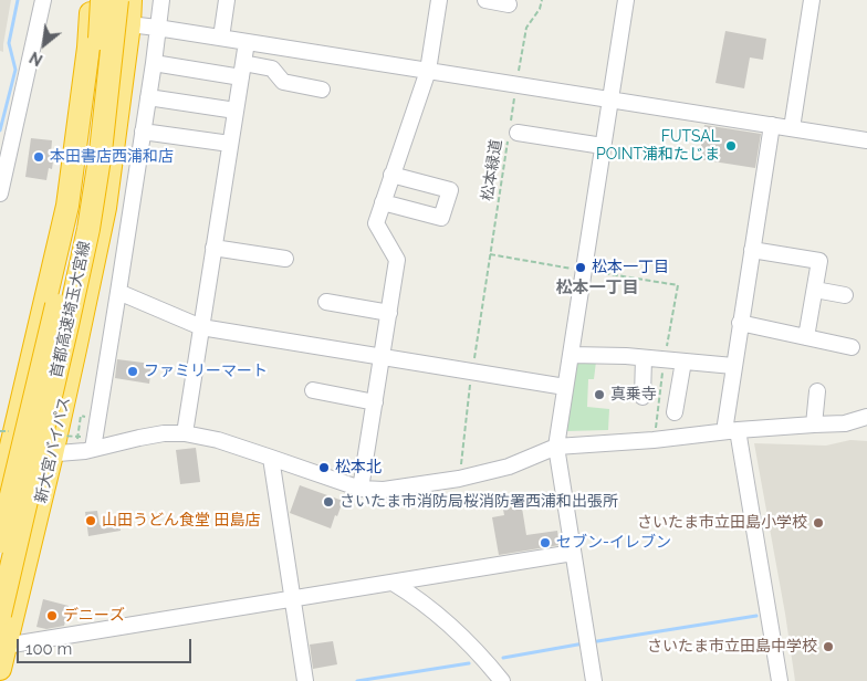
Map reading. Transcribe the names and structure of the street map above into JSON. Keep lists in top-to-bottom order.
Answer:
{
  "streets": {
    "highway": ["首都高速埼玉大宮線", "新大宮バイパス"],
    "path": ["松本緑道"]
  },
  "districts": ["松本一丁目"],
  "places": [
    "FUTSAL POINT浦和たじま",
    "本田書店西浦和店",
    "松本一丁目",
    "ファミリーマート",
    "真乗寺",
    "松本北",
    "さいたま市消防局桜消防署西浦和出張所",
    "山田うどん食堂 田島店",
    "さいたま市立田島小学校",
    "セブン-イレブン",
    "デニーズ",
    "さいたま市立田島中学校"
  ],
  "scale_bar": "100 m",
  "north": "bottom left"
}
